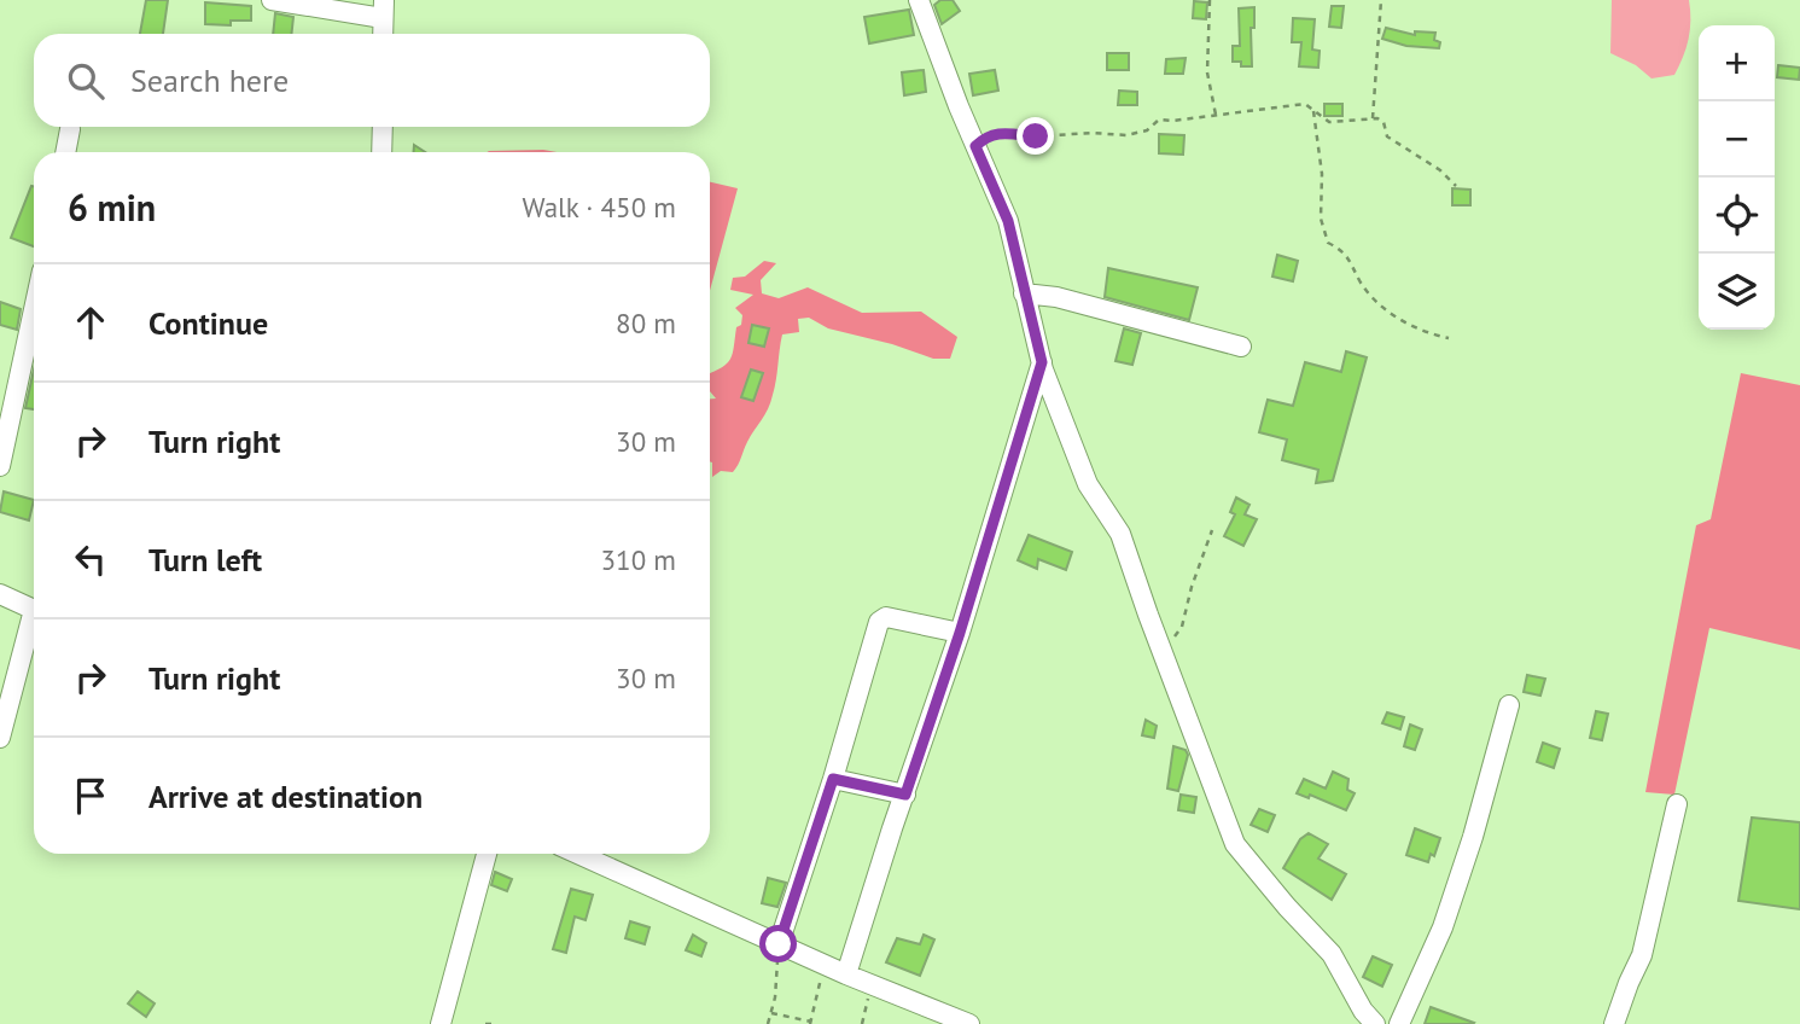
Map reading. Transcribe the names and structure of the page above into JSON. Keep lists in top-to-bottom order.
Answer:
{
  "page": {
    "map_buttons": ["+", "−"],
    "search": "Search here",
    "heading": ["6 min", "Walk · 450 m"],
    "list": [
      ["Continue", "80 m"],
      ["Turn right", "30 m"],
      ["Turn left", "310 m"],
      ["Turn right", "30 m"],
      "Arrive at destination"
    ]
  }
}
